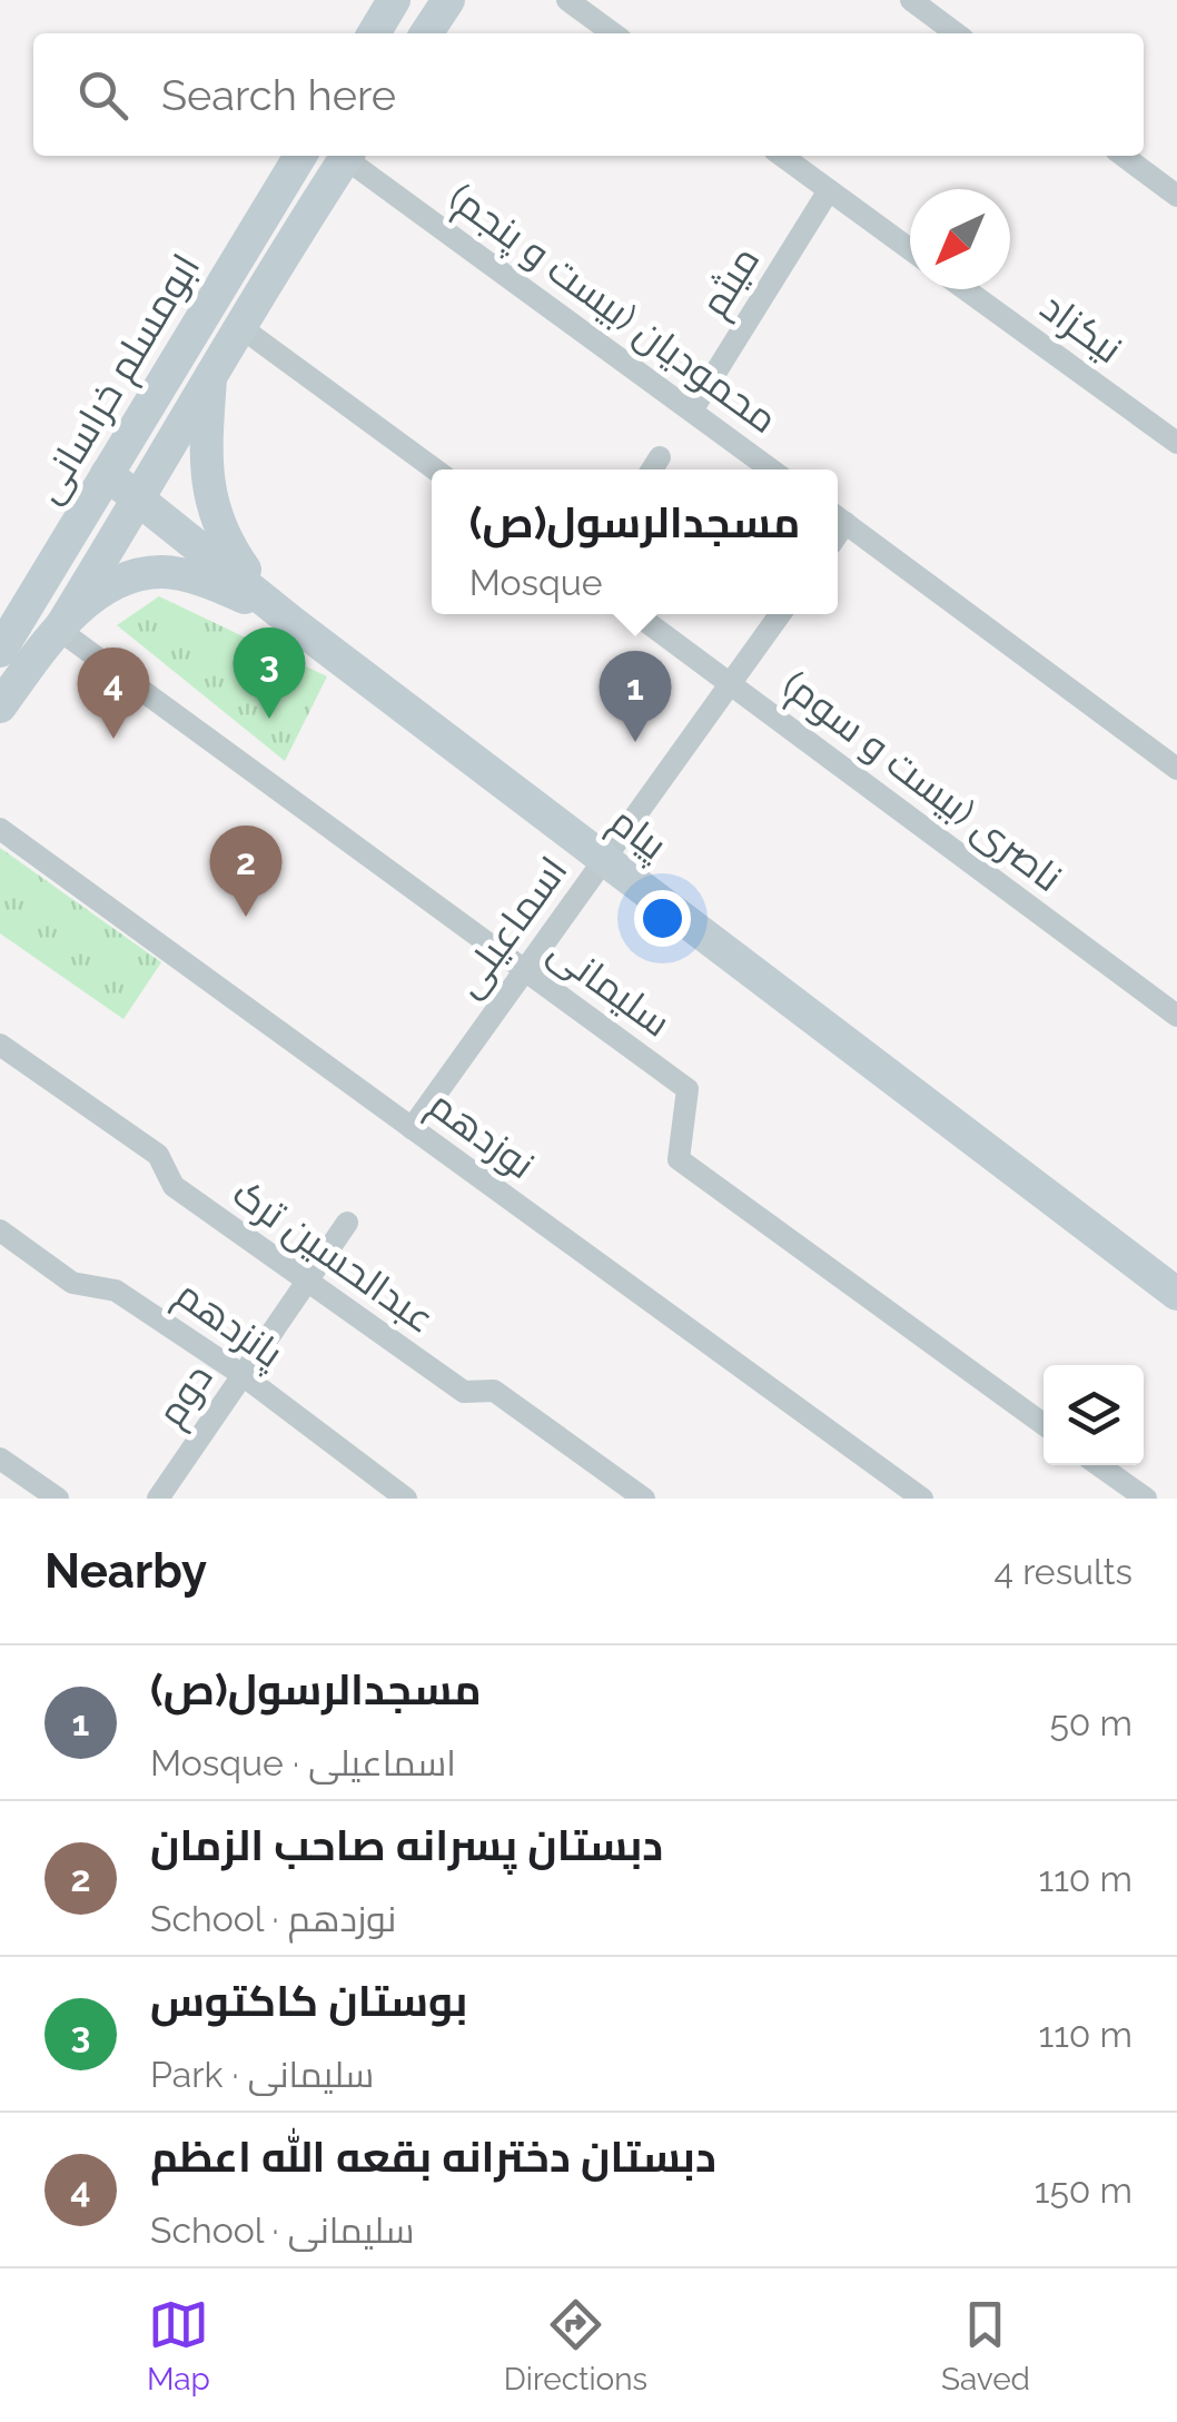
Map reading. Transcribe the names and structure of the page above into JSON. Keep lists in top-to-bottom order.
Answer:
{
  "streets": {
    "main road": ["ابومسلم خراسانی", "پیام"],
    "street": [
      "میثم",
      "محمودیان (بیست و پنجم)",
      "نیکزاد",
      "ناصری (بیست و سوم)",
      "اسماعیلی",
      "سلیمانی",
      "نوزدهم",
      "عبدالحسین ترک",
      "پانزدهم",
      "دوم"
    ]
  },
  "crossings": [
    ["میثم", "محمودیان (بیست و پنجم)"],
    ["ابومسلم خراسانی", "پیام"],
    ["ابومسلم خراسانی", "سلیمانی"],
    ["ناصری (بیست و سوم)", "اسماعیلی"],
    ["پیام", "اسماعیلی"],
    ["اسماعیلی", "سلیمانی"],
    ["اسماعیلی", "نوزدهم"],
    ["عبدالحسین ترک", "دوم"],
    ["پانزدهم", "دوم"]
  ],
  "north": "bottom left",
  "page": {
    "search": "Search here",
    "popup": ["مسجدالرسول(ص)", "Mosque"],
    "pins": [
      "3",
      "4",
      "1",
      "2"
    ],
    "heading": ["Nearby", "4 results"],
    "list": [
      {
        "mark": "1",
        "name": "مسجدالرسول(ص)",
        "note": "Mosque · اسماعیلی",
        "value": "50 m"
      },
      {
        "mark": "2",
        "name": "دبستان پسرانه صاحب الزمان",
        "note": "School · نوزدهم",
        "value": "110 m"
      },
      {
        "mark": "3",
        "name": "بوستان کاکتوس",
        "note": "Park · سلیمانی",
        "value": "110 m"
      },
      {
        "mark": "4",
        "name": "دبستان دخترانه بقعه الله اعظم",
        "note": "School · سلیمانی",
        "value": "150 m"
      }
    ],
    "nav": ["Map", "Directions", "Saved"]
  }
}
